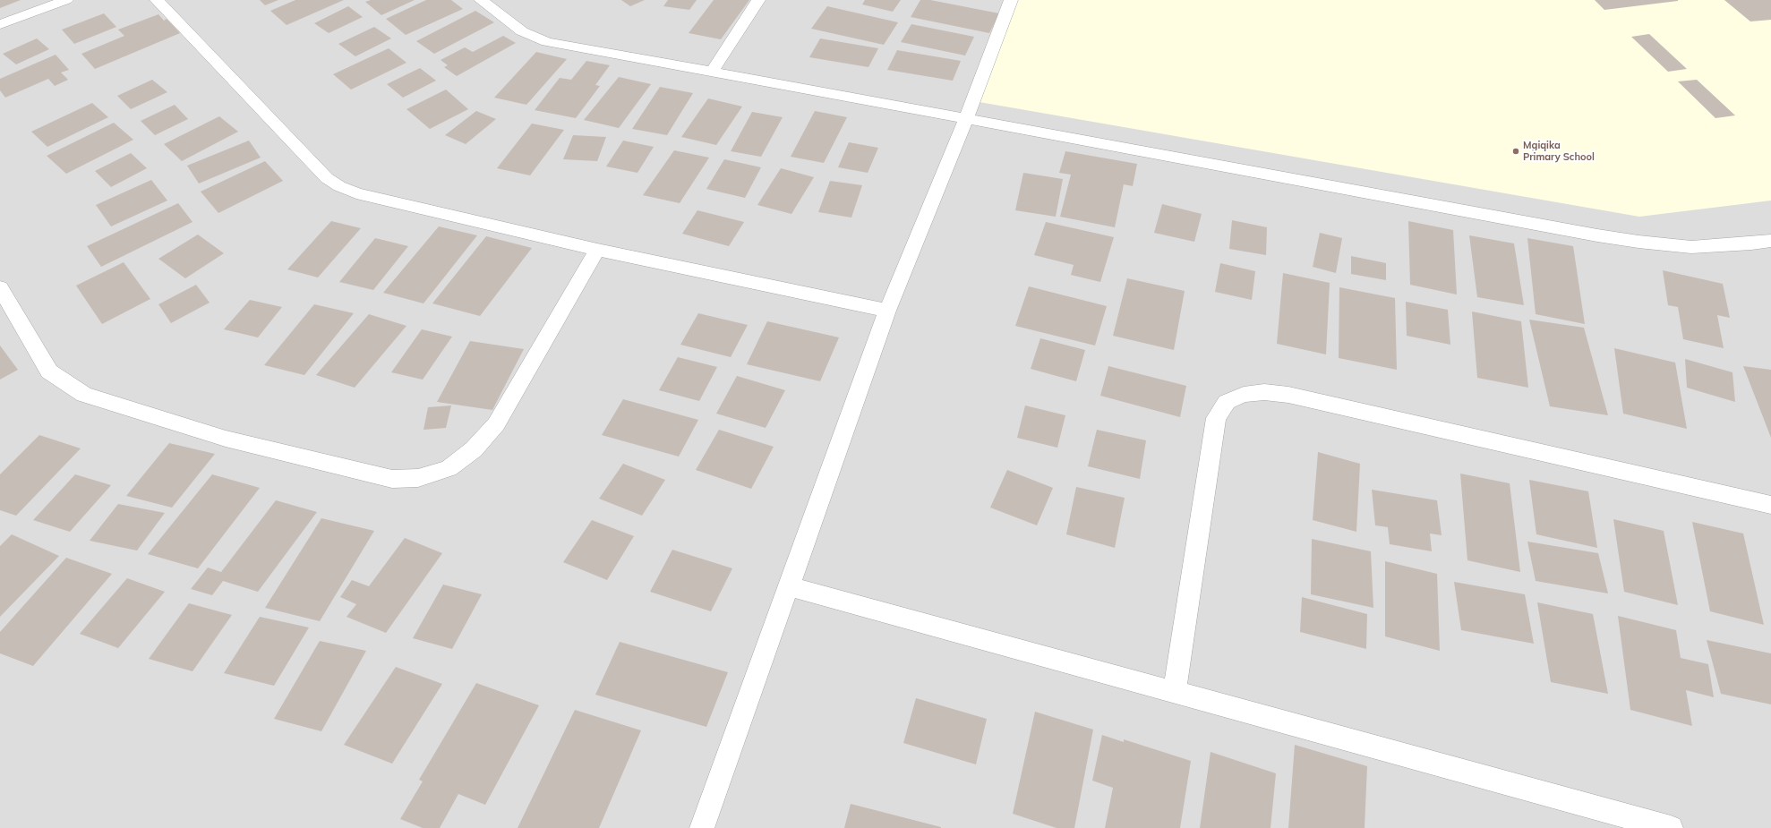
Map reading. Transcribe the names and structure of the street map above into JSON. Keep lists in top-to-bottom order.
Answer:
{
  "places": ["Mgiqika Primary School"]
}
